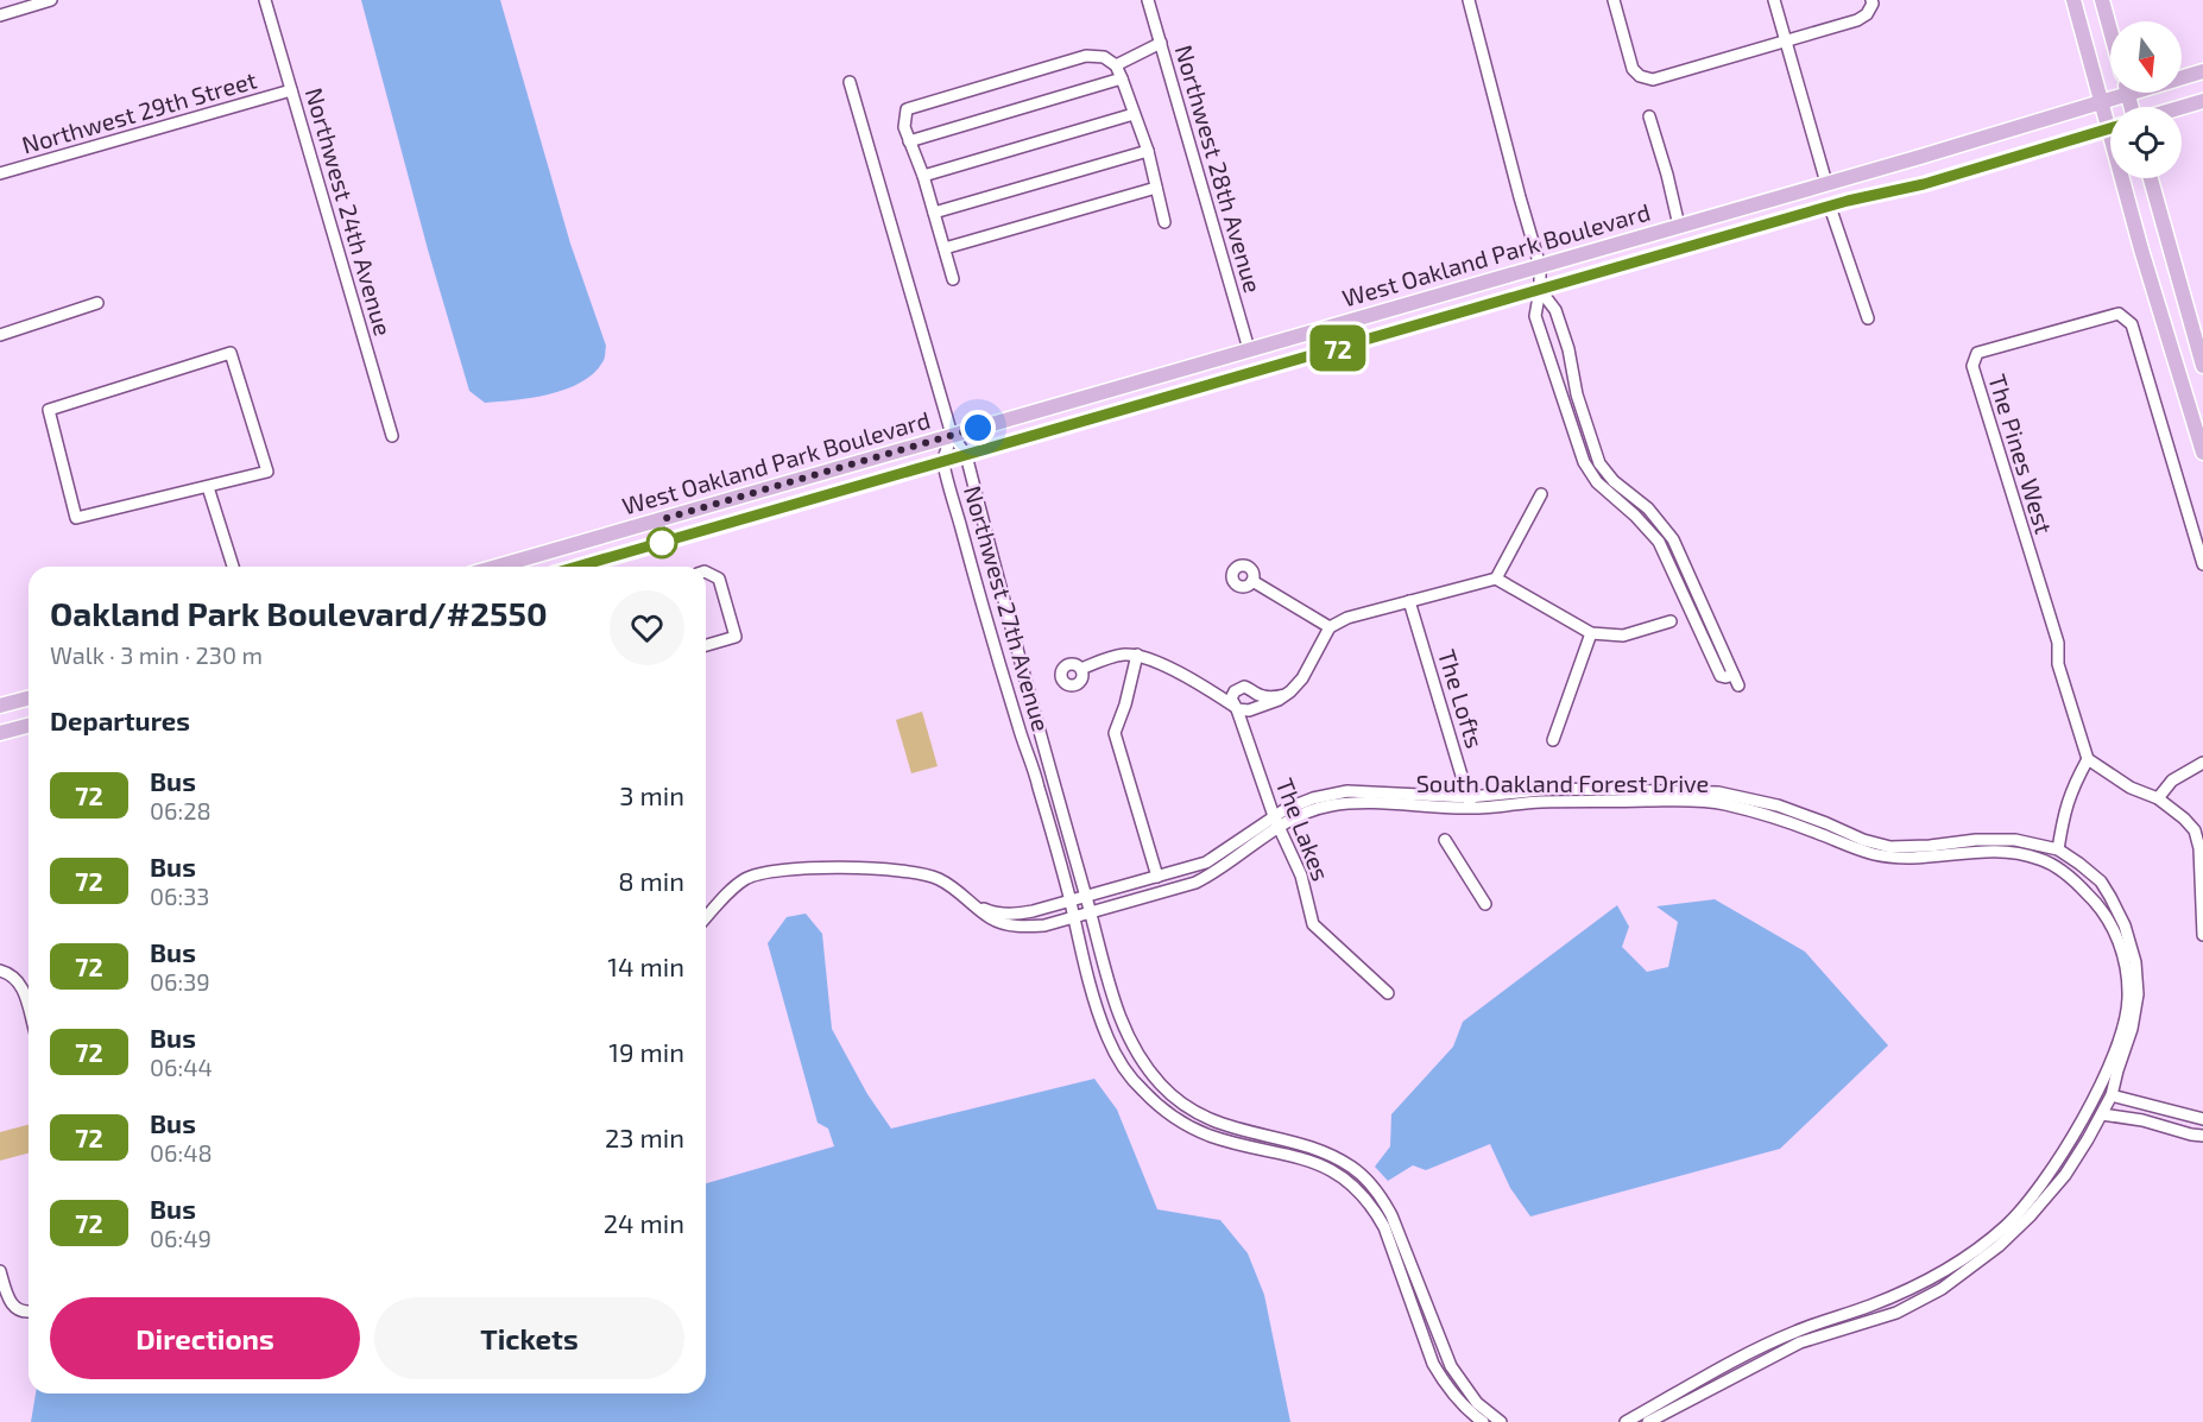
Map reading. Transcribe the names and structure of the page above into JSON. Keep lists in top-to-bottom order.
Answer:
{
  "streets": {
    "main road": ["West Oakland Park Boulevard"],
    "street": [
      "Northwest 29th Street",
      "Northwest 28th Avenue",
      "Northwest 24th Avenue",
      "The Pines West",
      "Northwest 27th Avenue",
      "The Lofts",
      "South Oakland Forest Drive",
      "The Lakes"
    ]
  },
  "crossings": [
    ["Northwest 29th Street", "Northwest 24th Avenue"],
    ["Northwest 28th Avenue", "West Oakland Park Boulevard"],
    ["West Oakland Park Boulevard", "Northwest 27th Avenue"],
    ["Northwest 27th Avenue", "South Oakland Forest Drive"],
    ["The Lofts", "South Oakland Forest Drive"],
    ["South Oakland Forest Drive", "The Lakes"]
  ],
  "lines": ["bus line 72"],
  "north": "bottom",
  "page": {
    "on_map": "72",
    "heading": [
      ["Oakland Park Boulevard/#2550", "Walk · 3 min · 230 m"],
      "Departures"
    ],
    "list": [
      {
        "mark": "72",
        "name": "Bus",
        "note": "06:28",
        "value": "3 min"
      },
      {
        "mark": "72",
        "name": "Bus",
        "note": "06:33",
        "value": "8 min"
      },
      {
        "mark": "72",
        "name": "Bus",
        "note": "06:39",
        "value": "14 min"
      },
      {
        "mark": "72",
        "name": "Bus",
        "note": "06:44",
        "value": "19 min"
      },
      {
        "mark": "72",
        "name": "Bus",
        "note": "06:48",
        "value": "23 min"
      },
      {
        "mark": "72",
        "name": "Bus",
        "note": "06:49",
        "value": "24 min"
      }
    ],
    "buttons": ["Directions", "Tickets"]
  }
}
